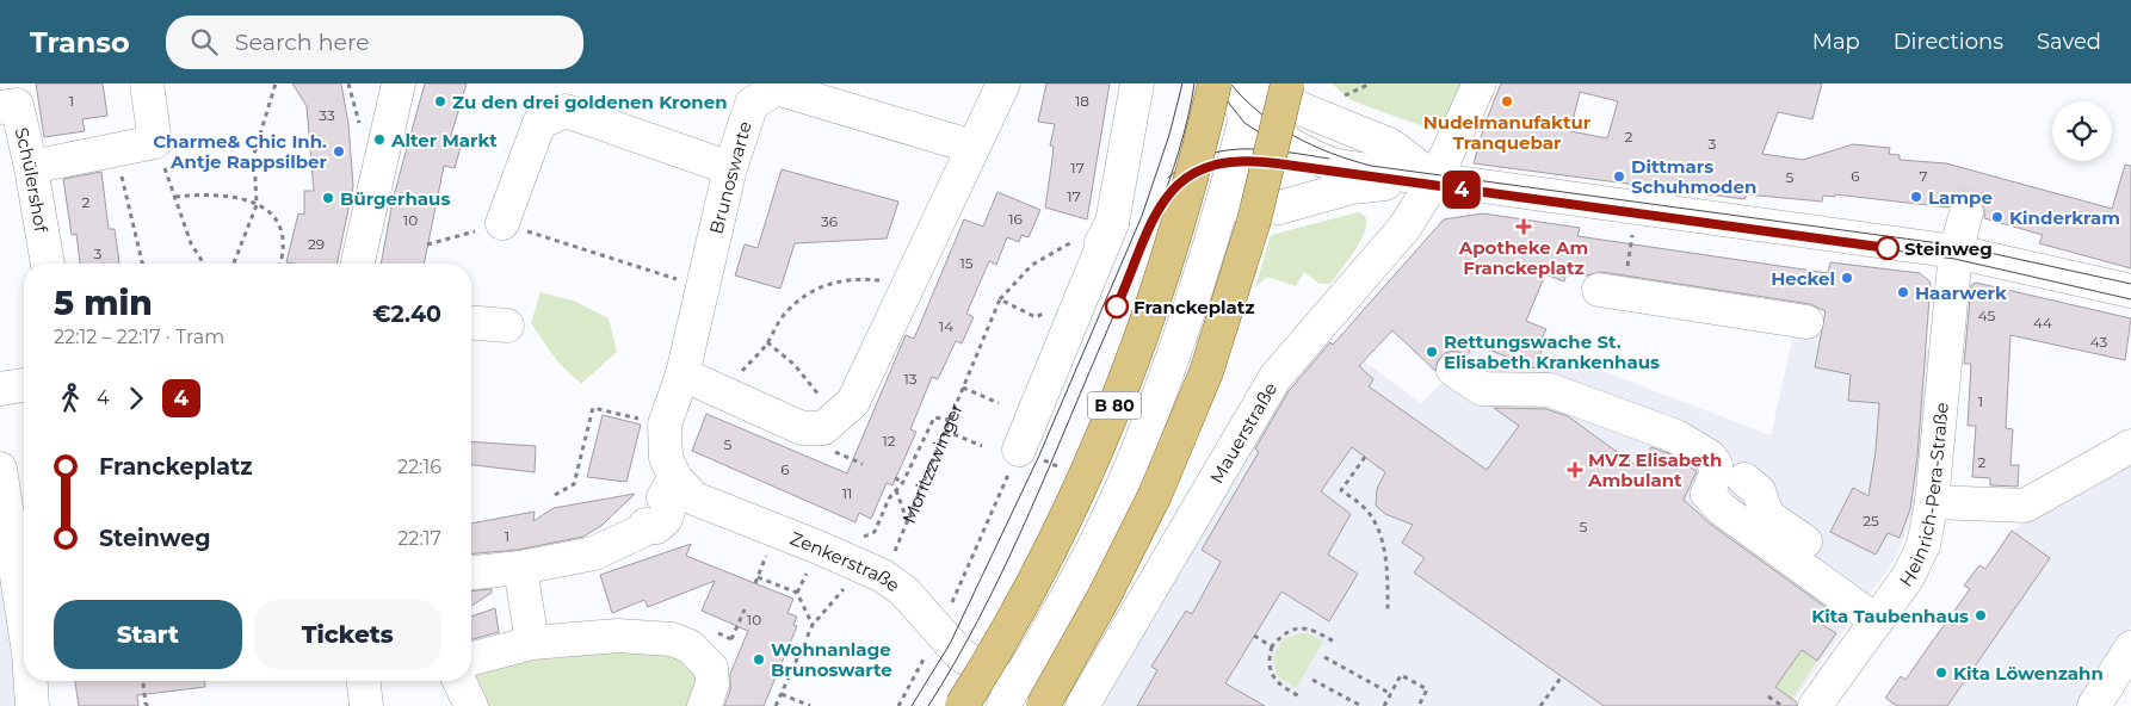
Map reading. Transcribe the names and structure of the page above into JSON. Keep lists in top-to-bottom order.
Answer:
{
  "streets": {
    "main road": ["B 80"],
    "street": [
      "Brunoswarte",
      "Schülershof",
      "Mauerstraße",
      "Heinrich-Pera-Straße",
      "Zenkerstraße"
    ],
    "path": ["Moritzzwinger"]
  },
  "crossings": [
    ["Brunoswarte", "Zenkerstraße"],
    ["Moritzzwinger", "Zenkerstraße"]
  ],
  "places": {
    "other": [
      "Zu den drei goldenen Kronen",
      "Nudelmanufaktur Tranquebar",
      "Alter Markt",
      "Charme& Chic Inh. Antje Rappsilber",
      "Dittmars Schuhmoden",
      "Lampe",
      "Bürgerhaus",
      "Kinderkram",
      "Steinweg",
      "Heckel",
      "Haarwerk",
      "Franckeplatz",
      "Rettungswache St. Elisabeth Krankenhaus",
      "Kita Taubenhaus",
      "Wohnanlage Brunoswarte",
      "Kita Löwenzahn"
    ],
    "health": ["Apotheke Am Franckeplatz", "MVZ Elisabeth Ambulant"]
  },
  "lines": ["tram line 4"],
  "house_numbers": [
    "1",
    "18",
    "33",
    "2",
    "3",
    "17",
    "6",
    "7",
    "5",
    "17",
    "2",
    "16",
    "10",
    "36",
    "29",
    "3",
    "15",
    "45",
    "44",
    "14",
    "43",
    "13",
    "1",
    "12",
    "5",
    "2",
    "6",
    "11",
    "25",
    "5",
    "1",
    "10"
  ],
  "page": {
    "header": "Transo",
    "search": "Search here",
    "nav": ["Map", "Directions", "Saved"],
    "on_map": "4",
    "heading": ["5 min", "22:12 – 22:17 · Tram", "€2.40"],
    "legs": ["4", "4"],
    "list": [
      {
        "name": "Franckeplatz",
        "value": "22:16"
      },
      {
        "name": "Steinweg",
        "value": "22:17"
      }
    ],
    "buttons": ["Start", "Tickets"]
  }
}
